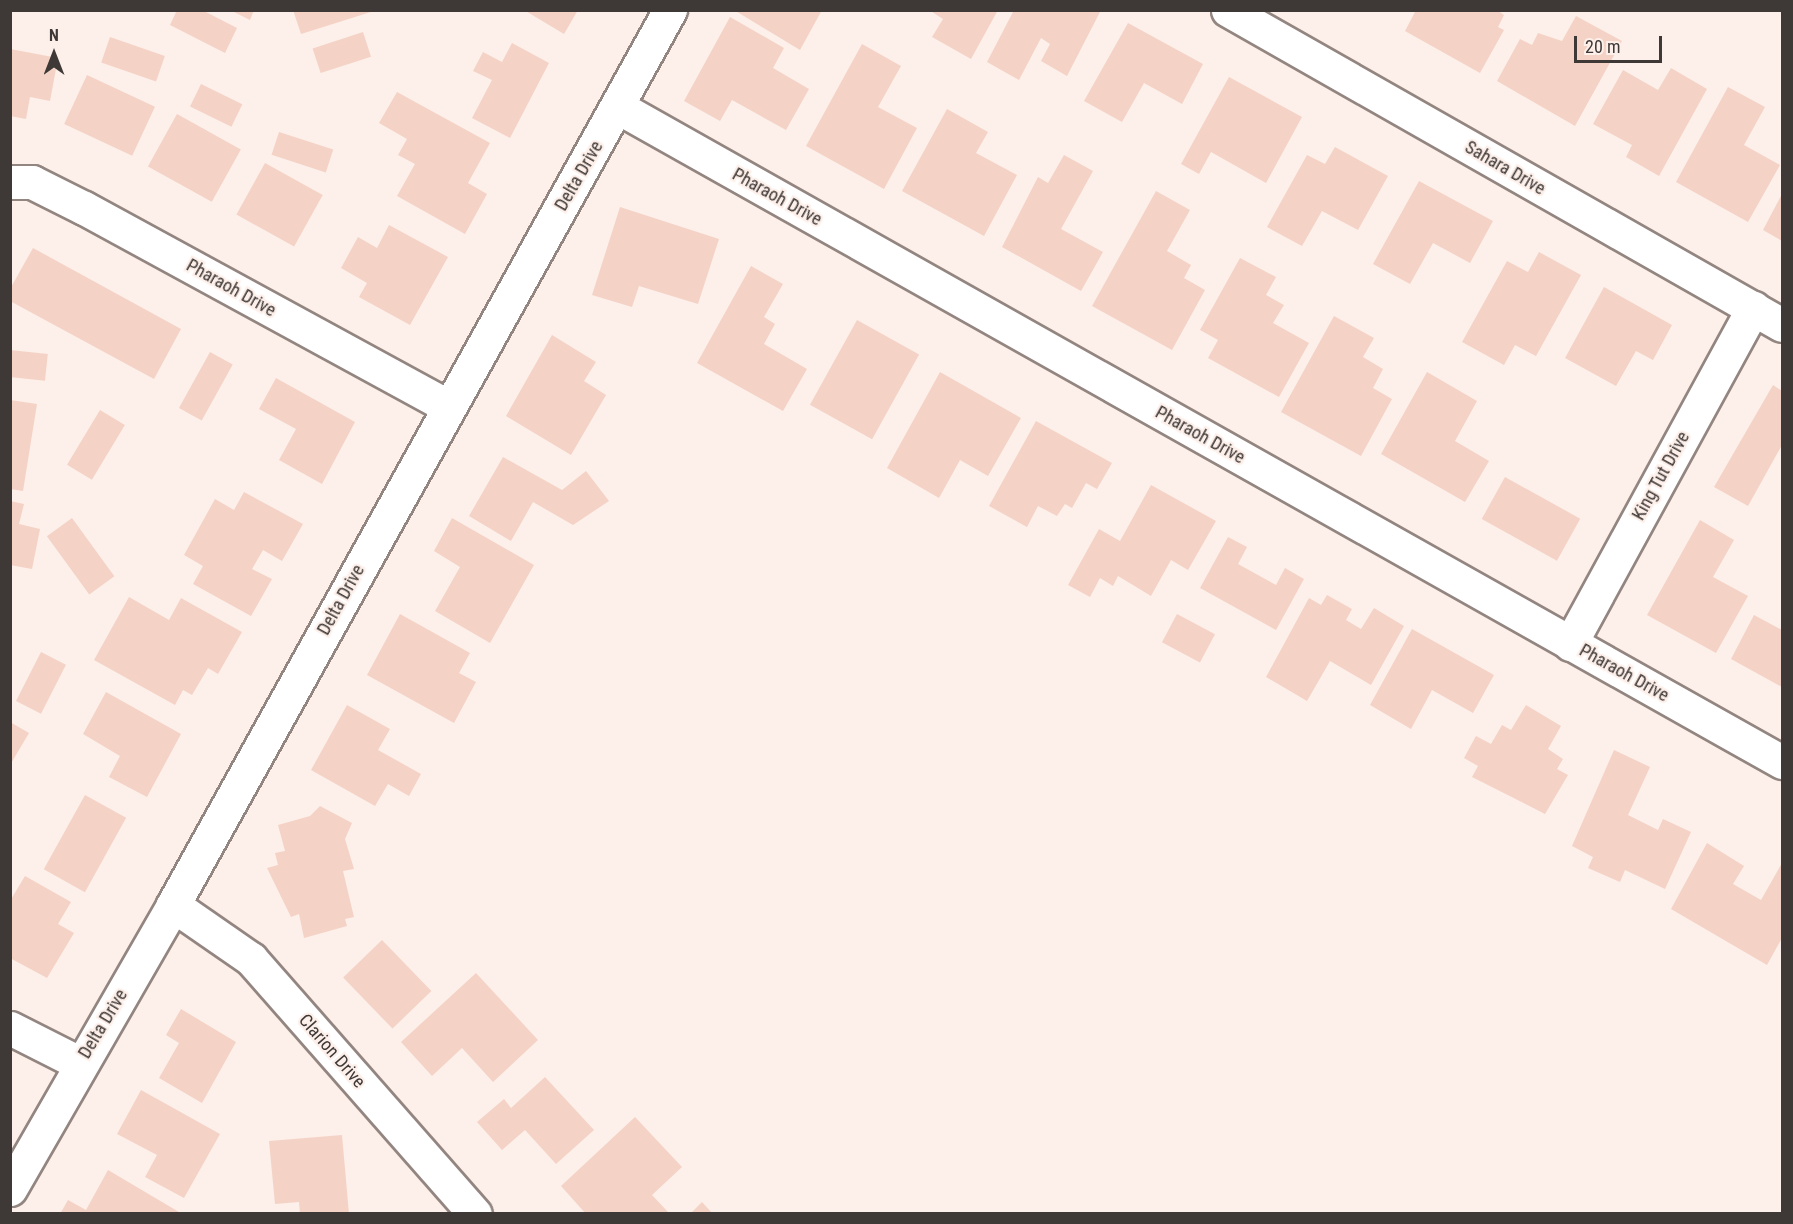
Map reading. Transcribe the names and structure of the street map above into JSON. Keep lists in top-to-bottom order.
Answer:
{
  "streets": {
    "street": [
      "Sahara Drive",
      "Delta Drive",
      "Pharaoh Drive",
      "King Tut Drive",
      "Clarion Drive"
    ]
  },
  "crossings": [
    ["Sahara Drive", "King Tut Drive"],
    ["Delta Drive", "Pharaoh Drive"],
    ["Delta Drive", "Clarion Drive"],
    ["Pharaoh Drive", "King Tut Drive"]
  ],
  "scale_bar": "20 m",
  "north": "top"
}
